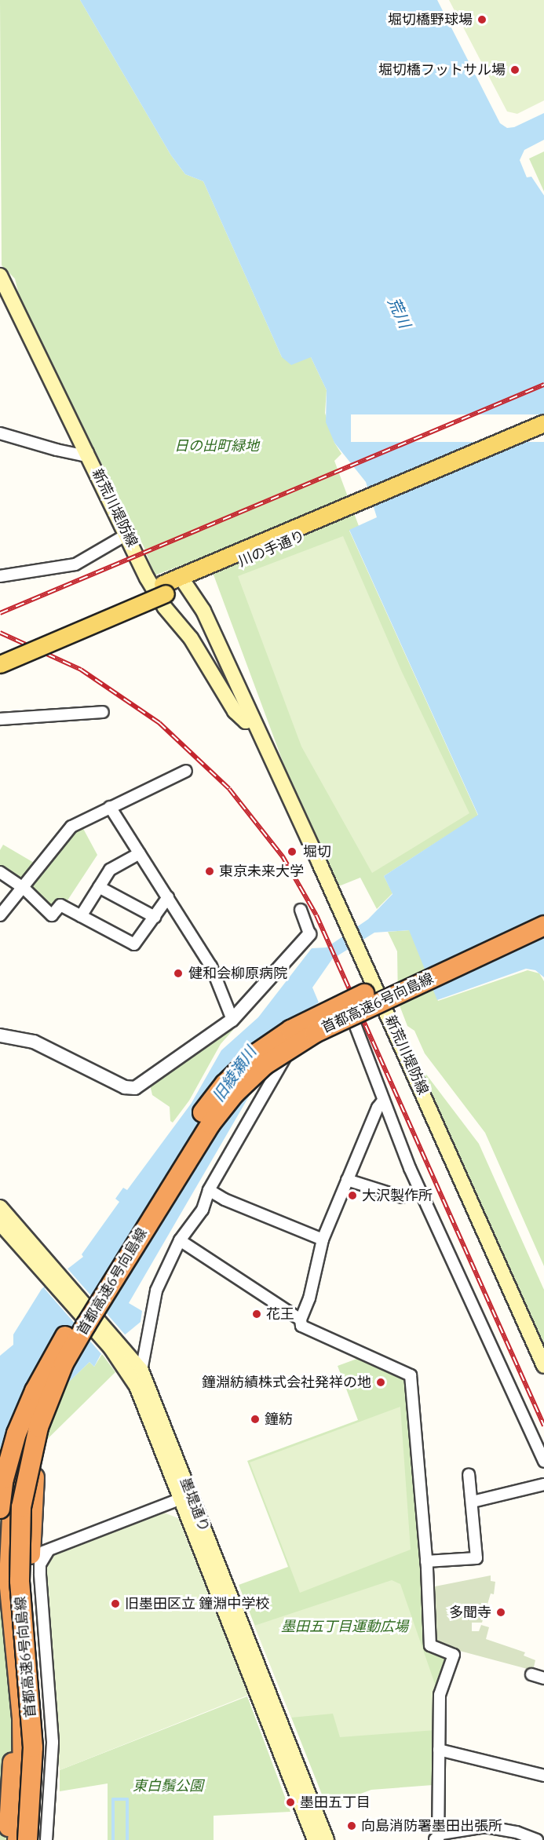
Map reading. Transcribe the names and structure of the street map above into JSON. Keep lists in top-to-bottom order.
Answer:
{
  "streets": {
    "highway": ["首都高速6号向島線"],
    "main road": ["新荒川堤防線", "川の手通り", "墨堤通り"]
  },
  "crossings": [
    ["新荒川堤防線", "川の手通り"]
  ],
  "water": ["荒川", "旧綾瀬川"],
  "parks": ["日の出町緑地", "墨田五丁目運動広場", "東白鬚公園"],
  "places": [
    "堀切橋野球場",
    "堀切橋フットサル場",
    "堀切",
    "東京未来大学",
    "健和会柳原病院",
    "大沢製作所",
    "花王",
    "鐘淵紡績株式会社発祥の地",
    "鐘紡",
    "旧墨田区立 鐘淵中学校",
    "多聞寺",
    "墨田五丁目",
    "向島消防署墨田出張所"
  ]
}
